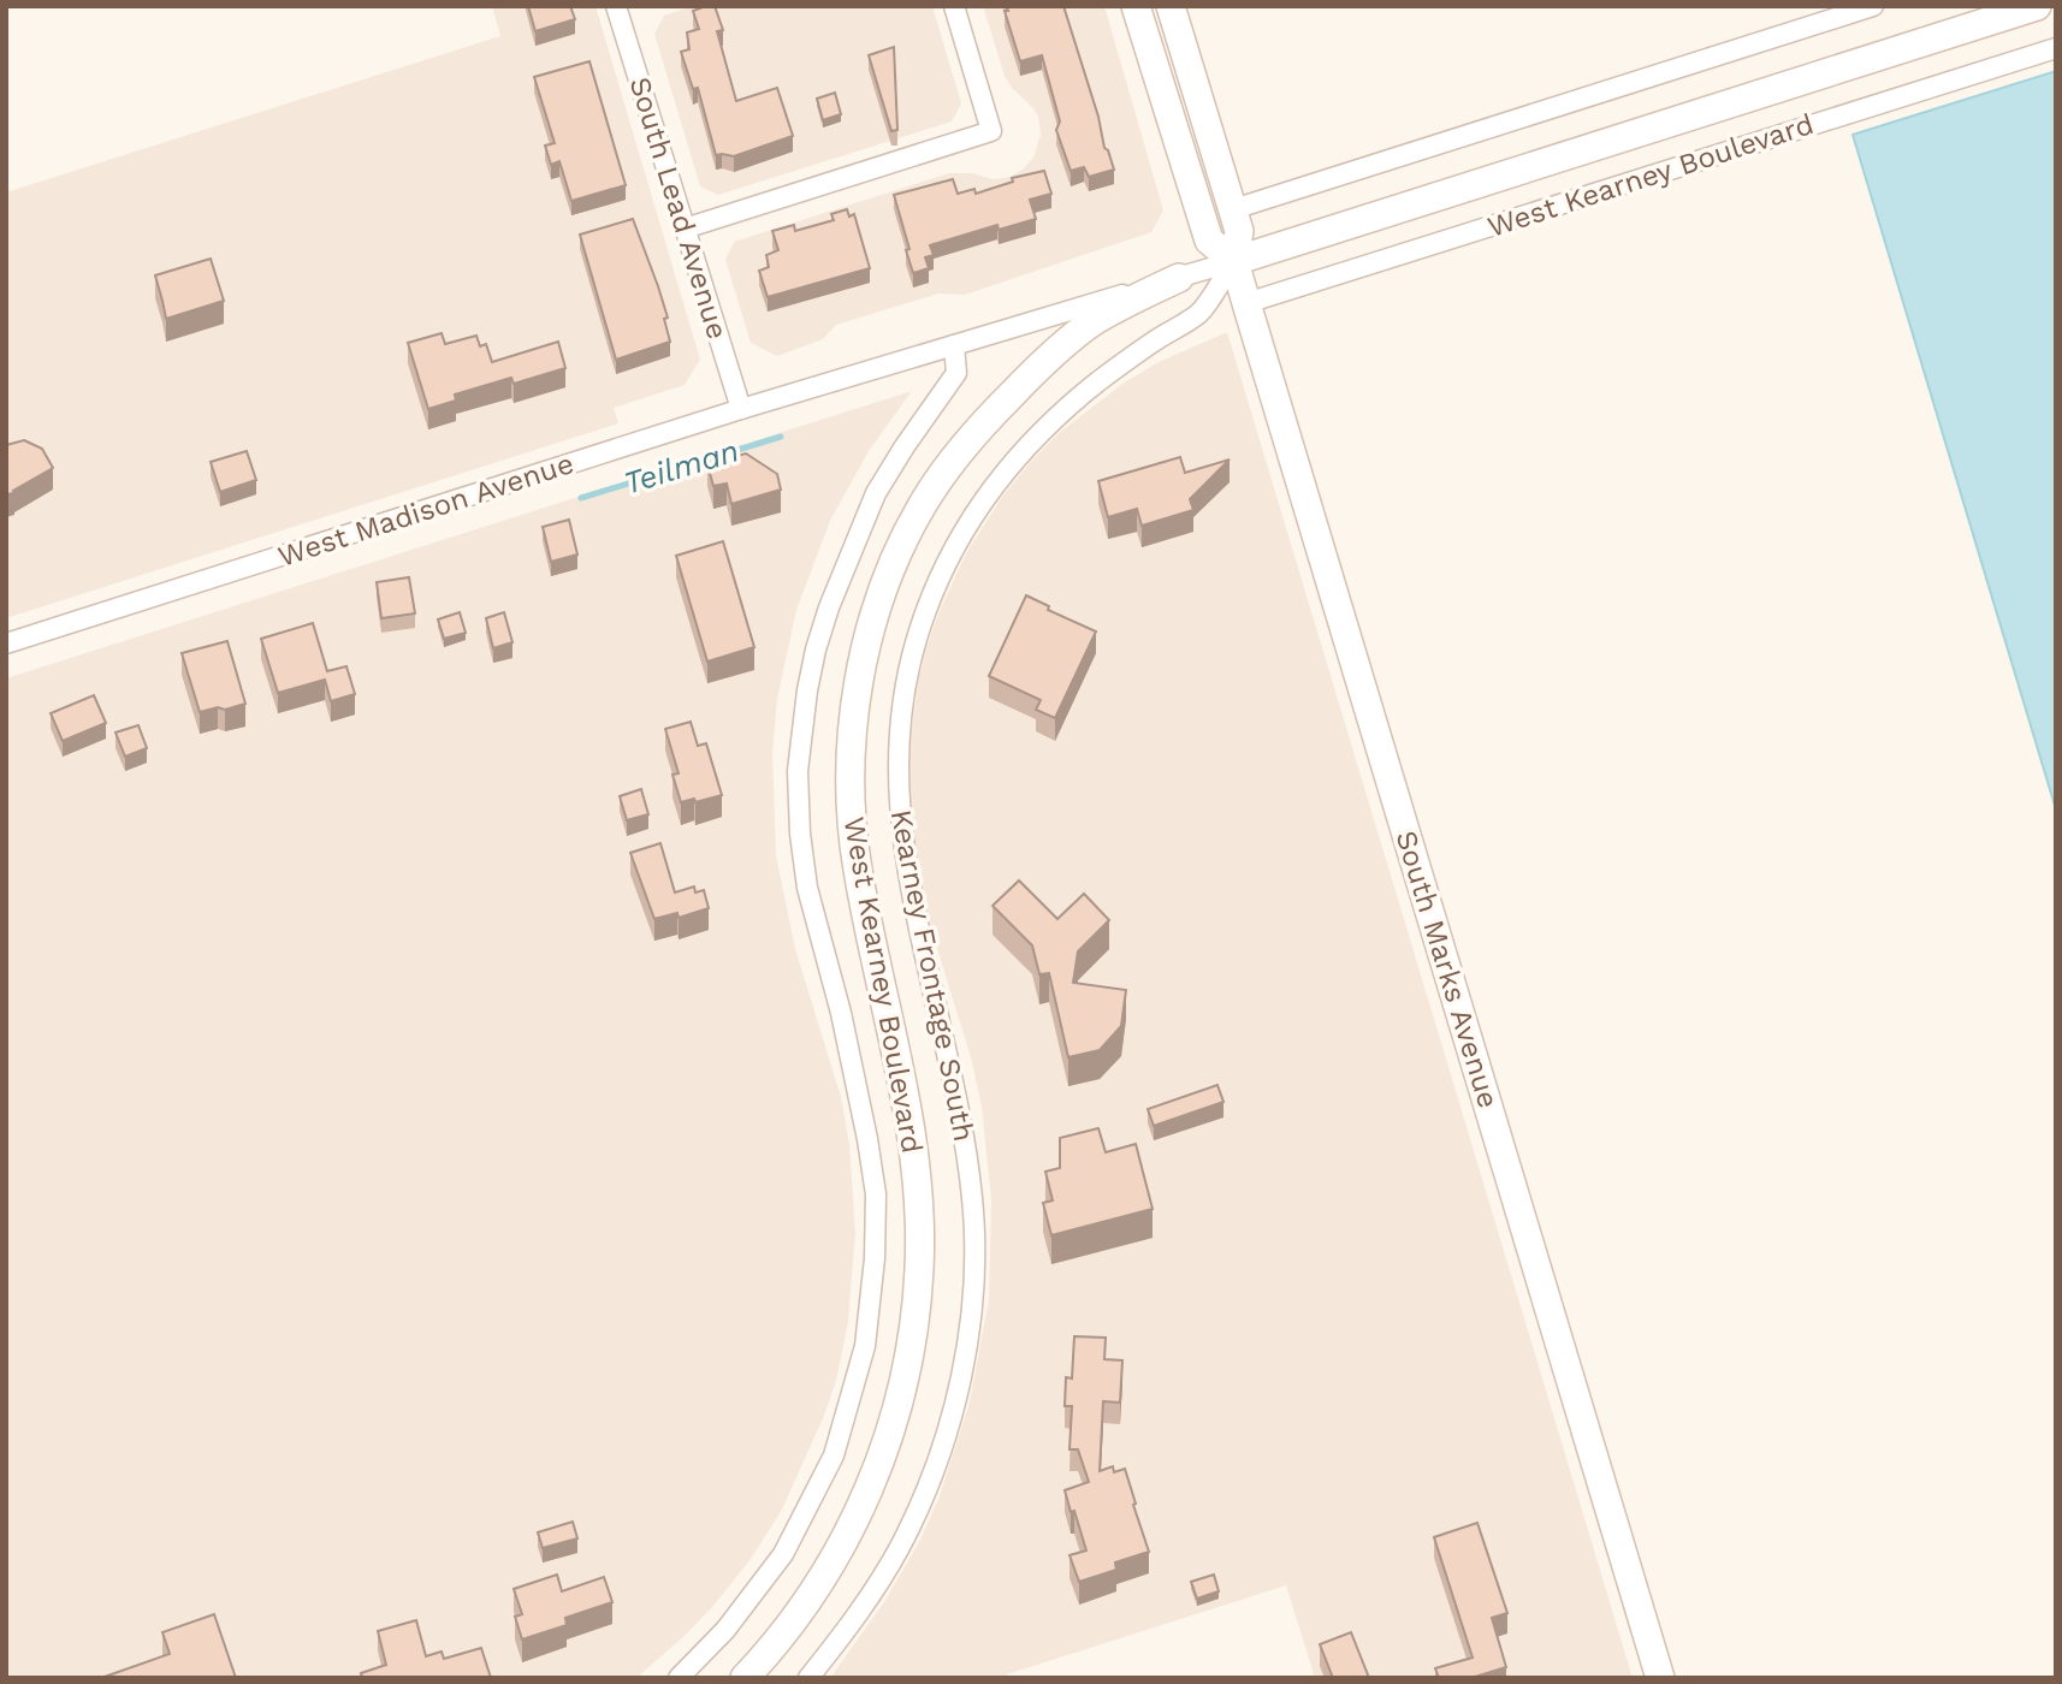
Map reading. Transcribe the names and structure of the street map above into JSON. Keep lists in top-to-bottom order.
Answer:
{
  "streets": {
    "main road": ["West Kearney Boulevard", "South Marks Avenue"],
    "street": ["South Lead Avenue", "West Madison Avenue", "Kearney Frontage South"]
  },
  "crossings": [
    ["West Kearney Boulevard", "West Madison Avenue"],
    ["West Kearney Boulevard", "South Marks Avenue"],
    ["West Kearney Boulevard", "Kearney Frontage South"],
    ["South Lead Avenue", "West Madison Avenue"],
    ["West Madison Avenue", "South Marks Avenue"],
    ["West Madison Avenue", "Kearney Frontage South"],
    ["South Marks Avenue", "Kearney Frontage South"]
  ],
  "water": ["Teilman"]
}
